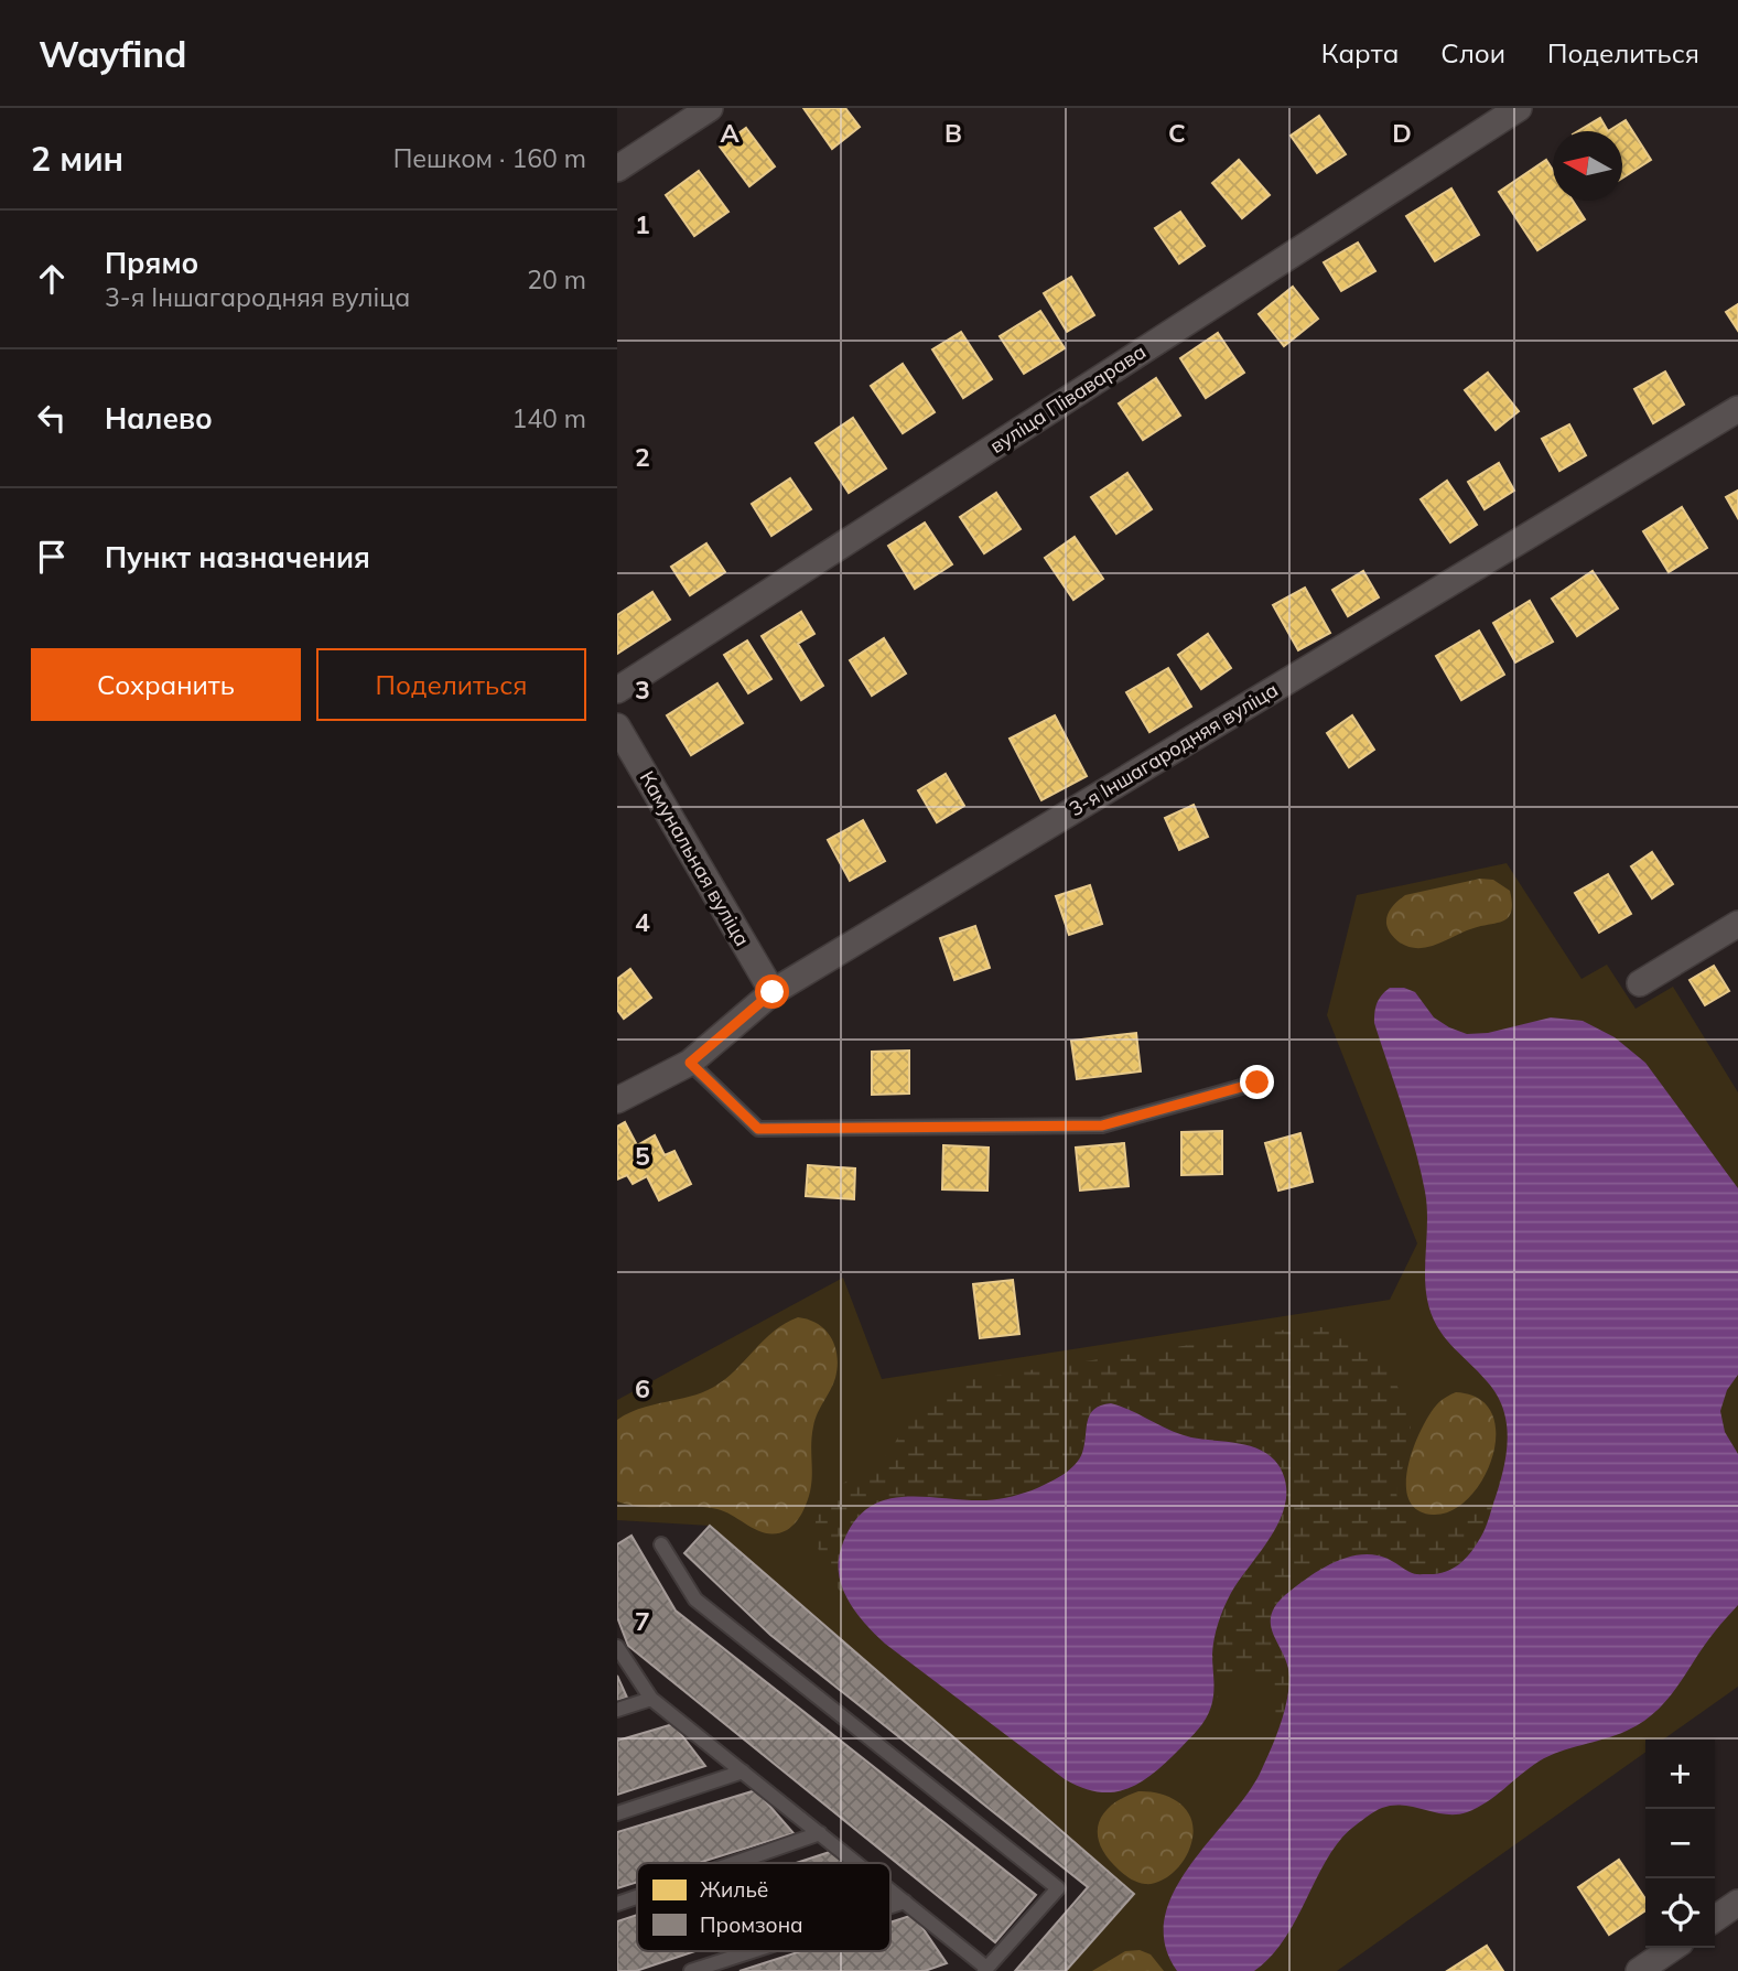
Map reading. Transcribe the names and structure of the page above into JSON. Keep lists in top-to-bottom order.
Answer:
{
  "streets": {
    "street": ["вуліца Піваварава", "3-я Іншагародняя вуліца", "Камунальная вуліца"]
  },
  "crossings": [
    ["3-я Іншагародняя вуліца", "Камунальная вуліца"]
  ],
  "legend": ["Жильё", "Промзона"],
  "north": "left",
  "page": {
    "header": "Wayfind",
    "nav": ["Карта", "Слои", "Поделиться"],
    "heading": ["2 мин", "Пешком · 160 m"],
    "list": [
      ["Прямо", "3-я Іншагародняя вуліца", "20 m"],
      ["Налево", "140 m"],
      "Пункт назначения"
    ],
    "buttons": ["Сохранить", "Поделиться"],
    "map_buttons": ["+", "−"]
  },
  "grid": {
    "columns": [
      "A",
      "B",
      "C",
      "D"
    ],
    "rows": [
      "1",
      "2",
      "3",
      "4",
      "5",
      "6",
      "7"
    ]
  }
}
